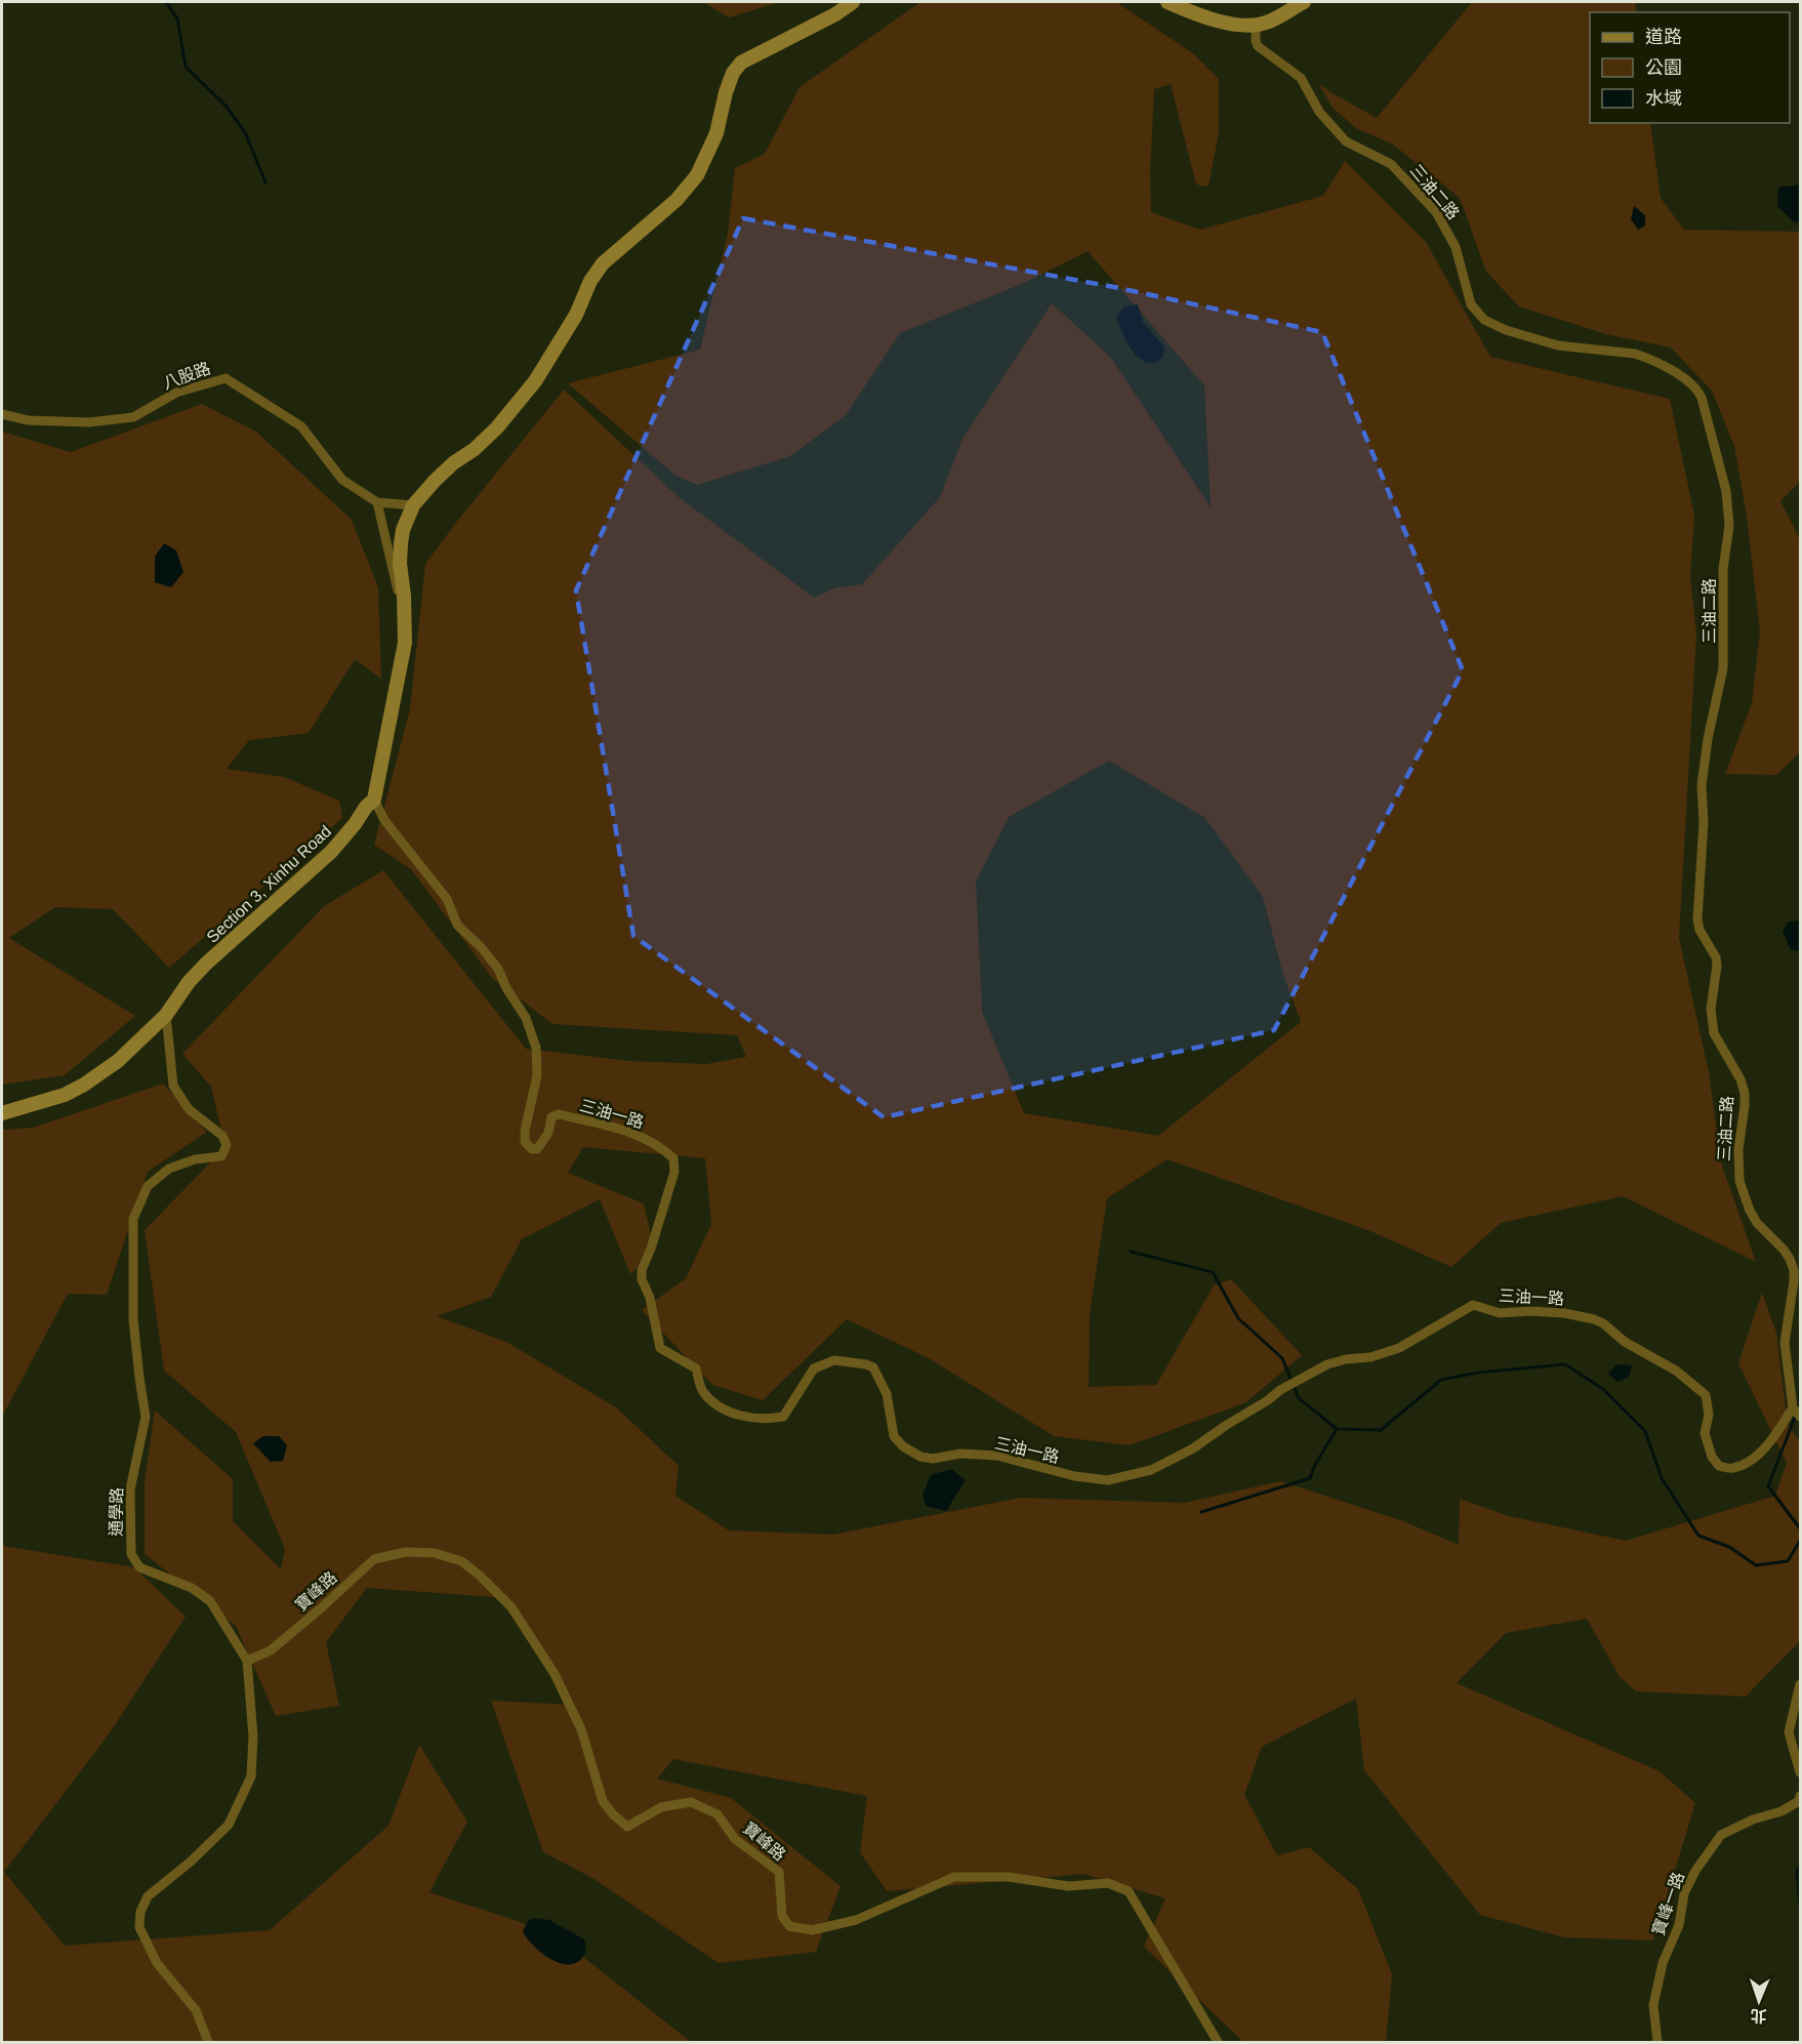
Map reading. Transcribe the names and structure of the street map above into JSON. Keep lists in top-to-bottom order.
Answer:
{
  "streets": {
    "street": [
      "三油二路",
      "八股路",
      "Section 3, Xinhu Road",
      "三油一路",
      "通學路",
      "寶峰路",
      "寶峰一路"
    ]
  },
  "crossings": [
    ["三油二路", "三油一路"],
    ["八股路", "Section 3, Xinhu Road"],
    ["Section 3, Xinhu Road", "三油一路"],
    ["Section 3, Xinhu Road", "通學路"],
    ["通學路", "寶峰路"]
  ],
  "legend": ["道路", "公園", "水域"],
  "north": "bottom"
}
